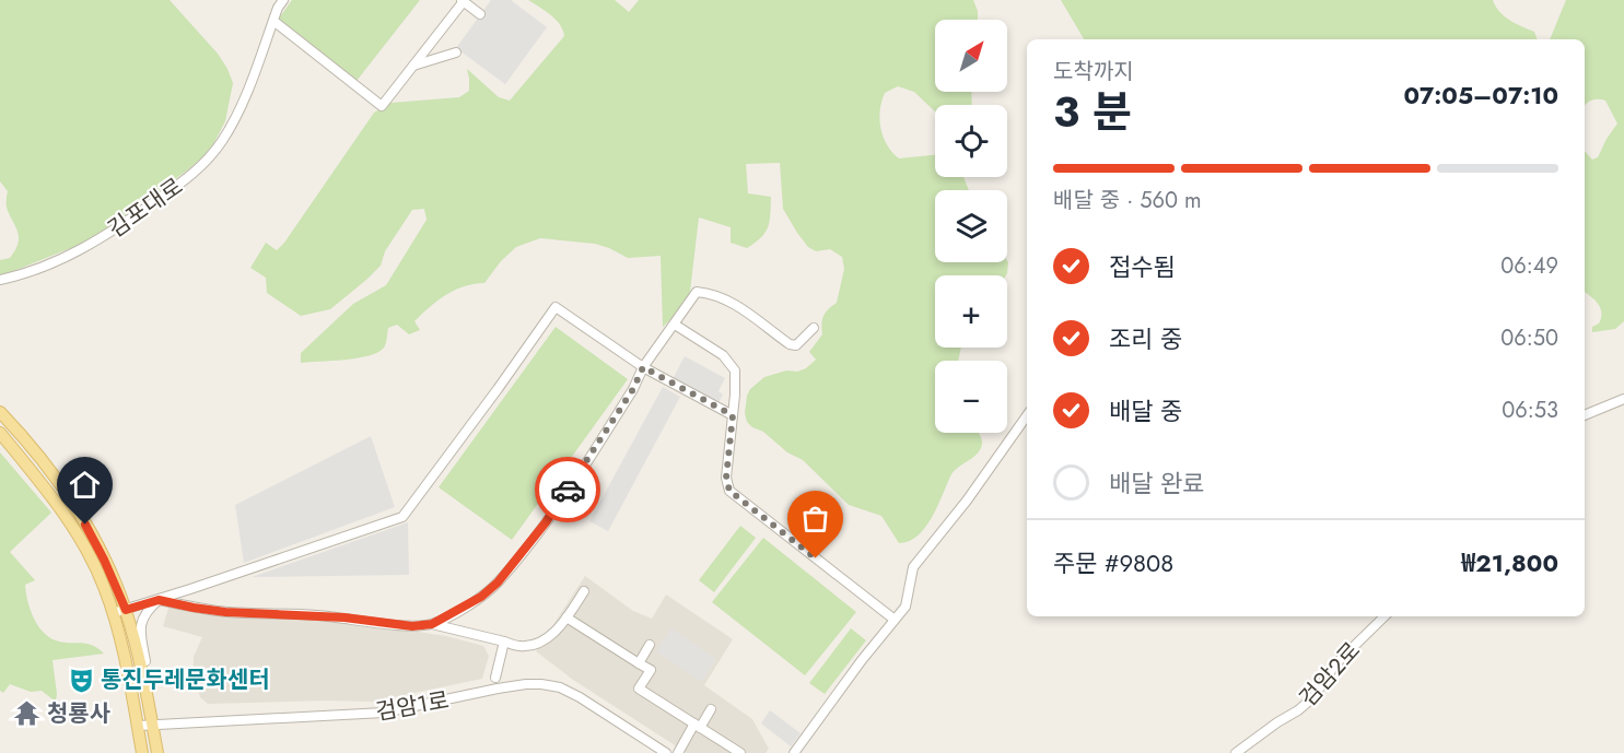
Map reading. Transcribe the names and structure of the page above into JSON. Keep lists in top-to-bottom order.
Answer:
{
  "streets": {
    "street": ["김포대로", "검암2로", "검암1로"]
  },
  "places": {
    "theatre": ["통진두레문화센터"],
    "temple": ["청룡사"]
  },
  "north": "top right",
  "page": {
    "map_buttons": ["+", "−"],
    "heading": ["3 분", "도착까지", "07:05–07:10"],
    "panel": ["주문 #9808", "₩21,800"],
    "bar": "배달 중 · 560 m",
    "list": [
      ["접수됨", "06:49"],
      ["조리 중", "06:50"],
      ["배달 중", "06:53"],
      "배달 완료"
    ]
  }
}
